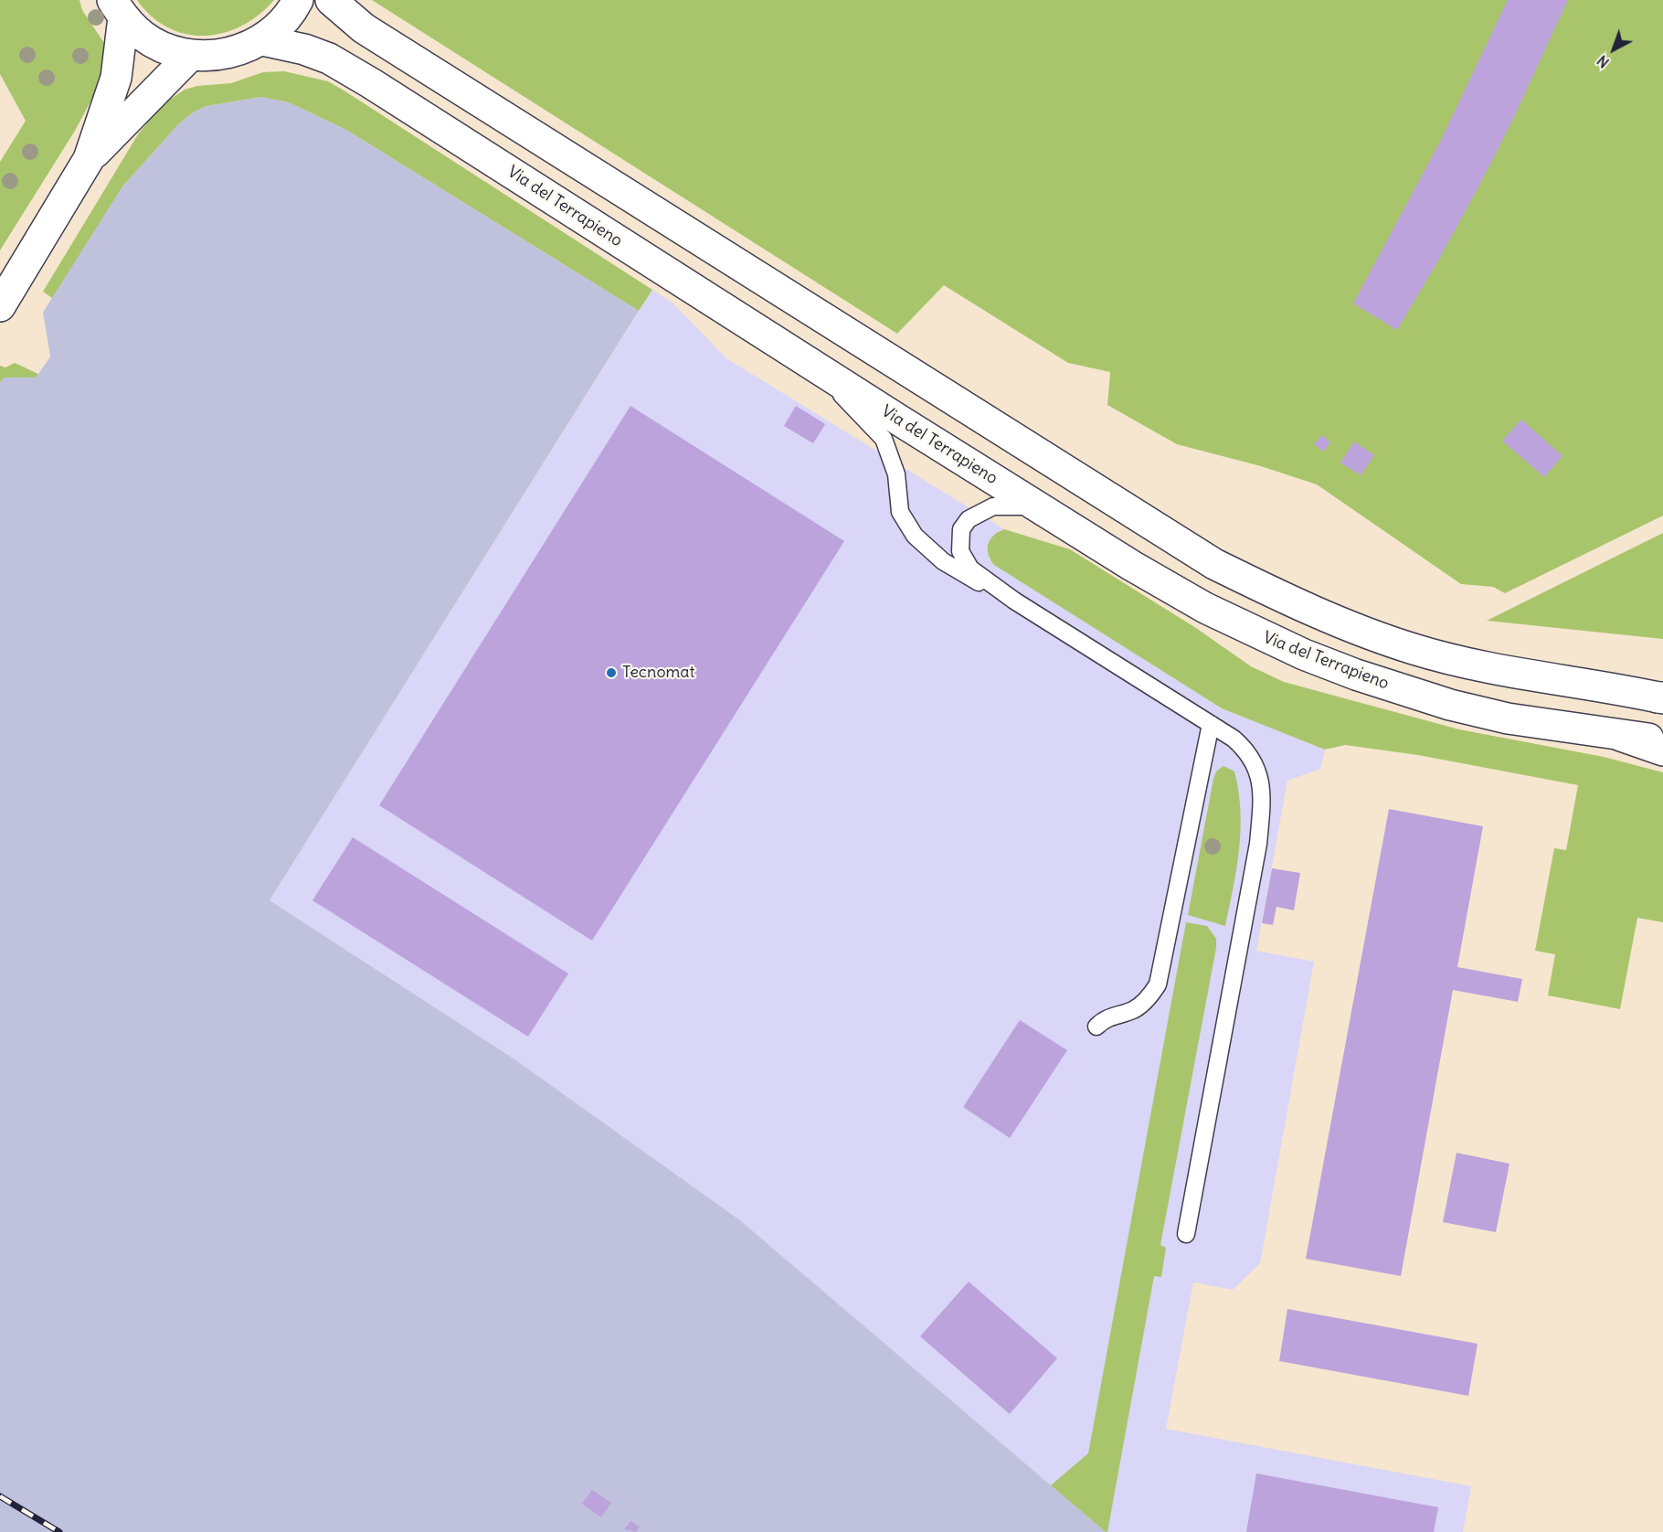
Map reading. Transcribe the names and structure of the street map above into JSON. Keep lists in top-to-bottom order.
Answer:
{
  "streets": {
    "main road": ["Via del Terrapieno"]
  },
  "places": ["Tecnomat"],
  "north": "bottom left"
}
